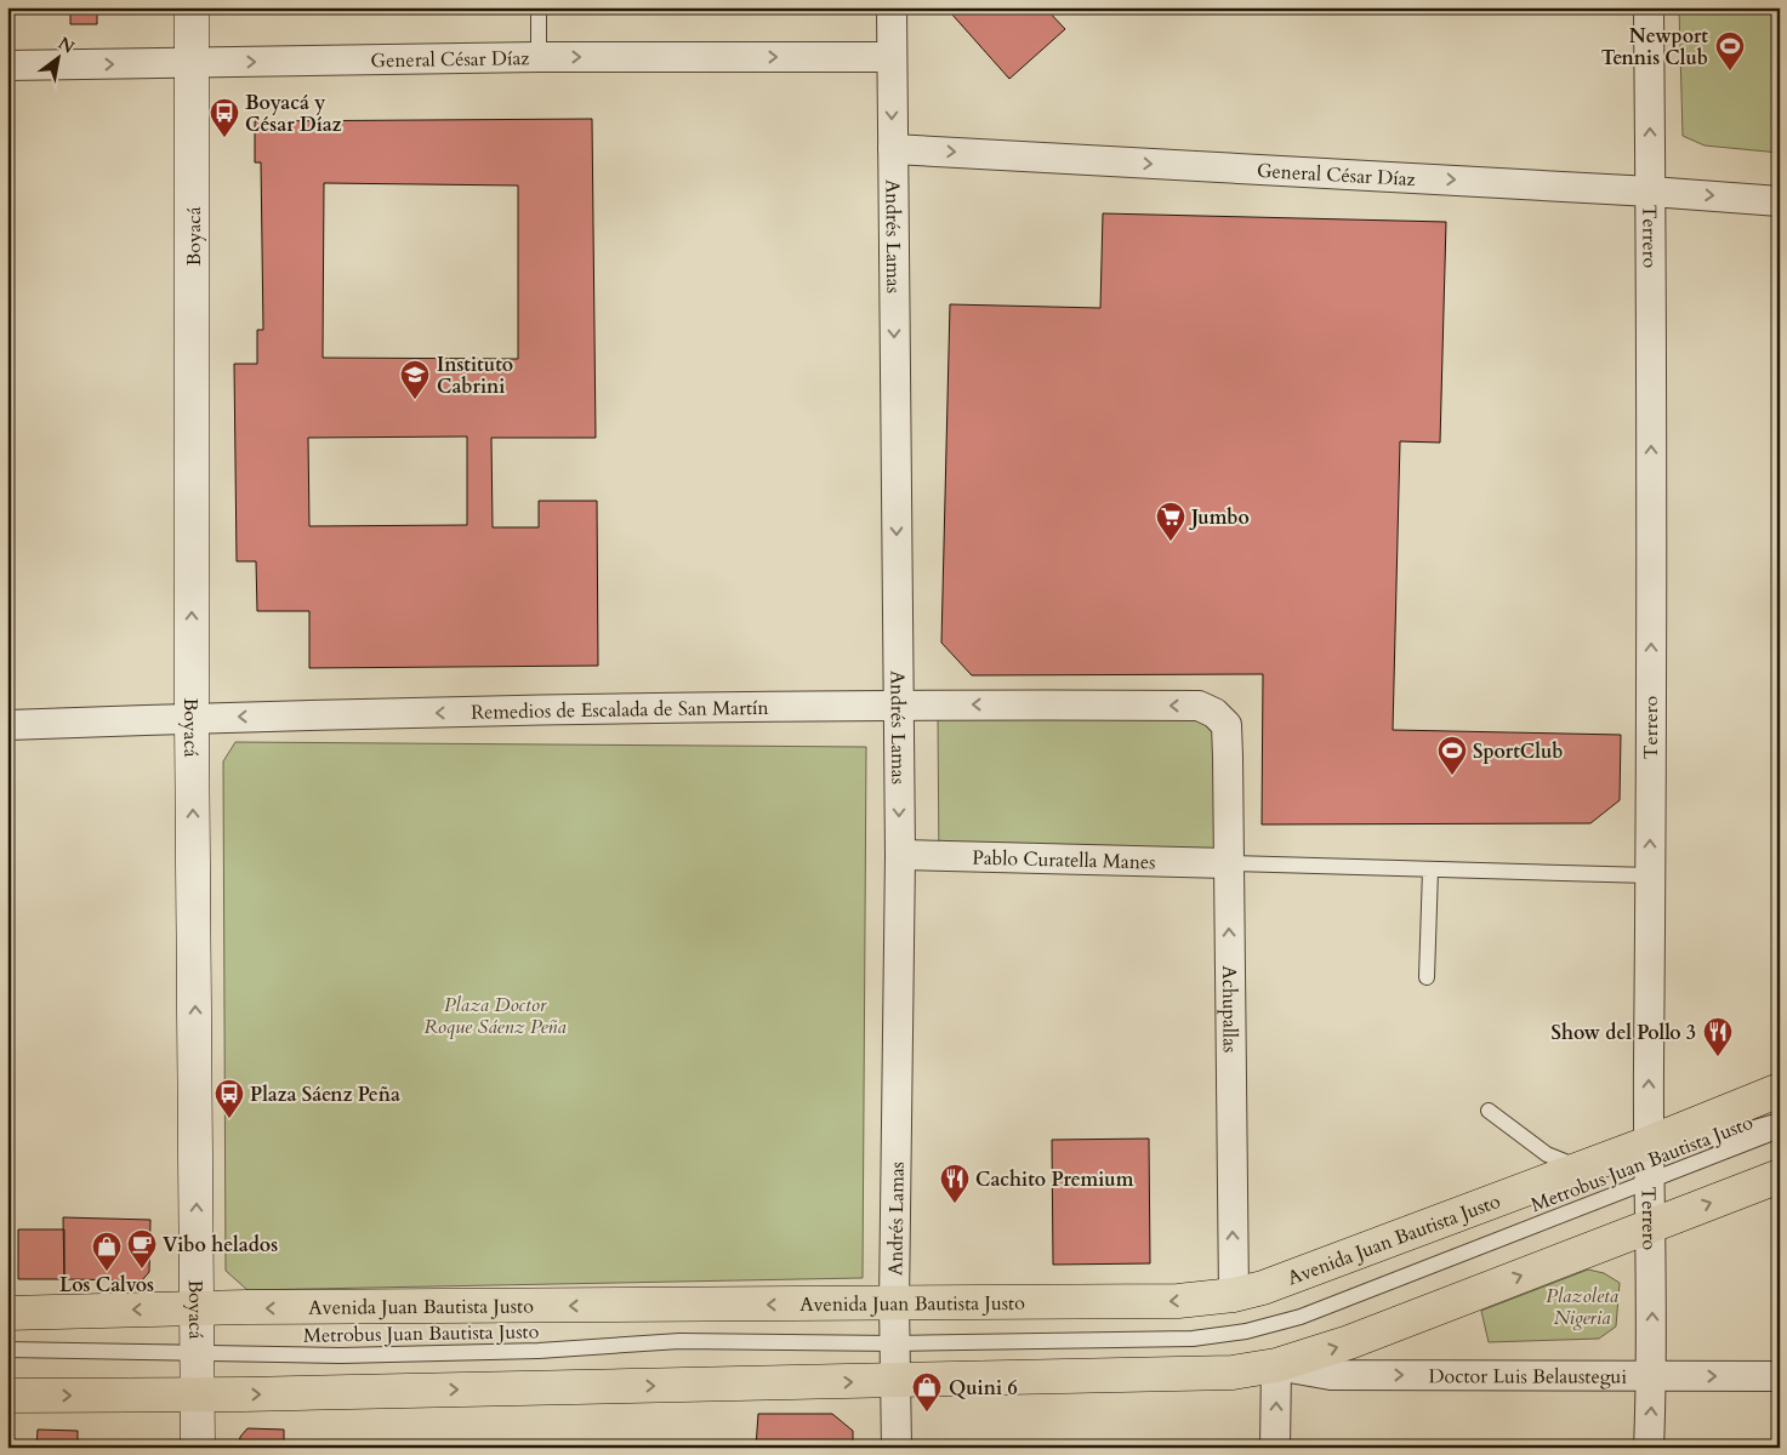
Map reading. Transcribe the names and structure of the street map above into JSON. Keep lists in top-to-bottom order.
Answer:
{
  "streets": {
    "main road": ["Avenida Juan Bautista Justo"],
    "street": [
      "General César Díaz",
      "Boyacá",
      "Andrés Lamas",
      "Terrero",
      "Remedios de Escalada de San Martín",
      "Pablo Curatella Manes",
      "Achupallas",
      "Doctor Luis Belaustegui"
    ],
    "lane": ["Metrobus Juan Bautista Justo"]
  },
  "crossings": [
    ["General César Díaz", "Boyacá"],
    ["General César Díaz", "Andrés Lamas"],
    ["General César Díaz", "Terrero"],
    ["Boyacá", "Remedios de Escalada de San Martín"],
    ["Boyacá", "Metrobus Juan Bautista Justo"],
    ["Boyacá", "Avenida Juan Bautista Justo"],
    ["Andrés Lamas", "Remedios de Escalada de San Martín"],
    ["Andrés Lamas", "Pablo Curatella Manes"],
    ["Andrés Lamas", "Metrobus Juan Bautista Justo"],
    ["Andrés Lamas", "Avenida Juan Bautista Justo"],
    ["Terrero", "Metrobus Juan Bautista Justo"],
    ["Terrero", "Avenida Juan Bautista Justo"],
    ["Terrero", "Doctor Luis Belaustegui"],
    ["Remedios de Escalada de San Martín", "Achupallas"],
    ["Pablo Curatella Manes", "Achupallas"],
    ["Achupallas", "Avenida Juan Bautista Justo"],
    ["Metrobus Juan Bautista Justo", "Avenida Juan Bautista Justo"]
  ],
  "one_way": [
    "General César Díaz",
    "Boyacá",
    "Andrés Lamas",
    "Terrero",
    "Remedios de Escalada de San Martín",
    "Achupallas",
    "Doctor Luis Belaustegui"
  ],
  "parks": ["Plaza Doctor Roque Sáenz Peña", "Plazoleta Nigeria"],
  "places": {
    "sports": ["Newport Tennis Club", "SportClub"],
    "bus stop": ["Boyacá y César Díaz", "Plaza Sáenz Peña"],
    "school or university": ["Instituto Cabrini"],
    "supermarket": ["Jumbo"],
    "restaurant": ["Show del Pollo 3", "Cachito Premium"],
    "cafe": ["Vibo helados"],
    "shop": ["Los Calvos", "Quini 6"]
  },
  "north": "top right"
}
